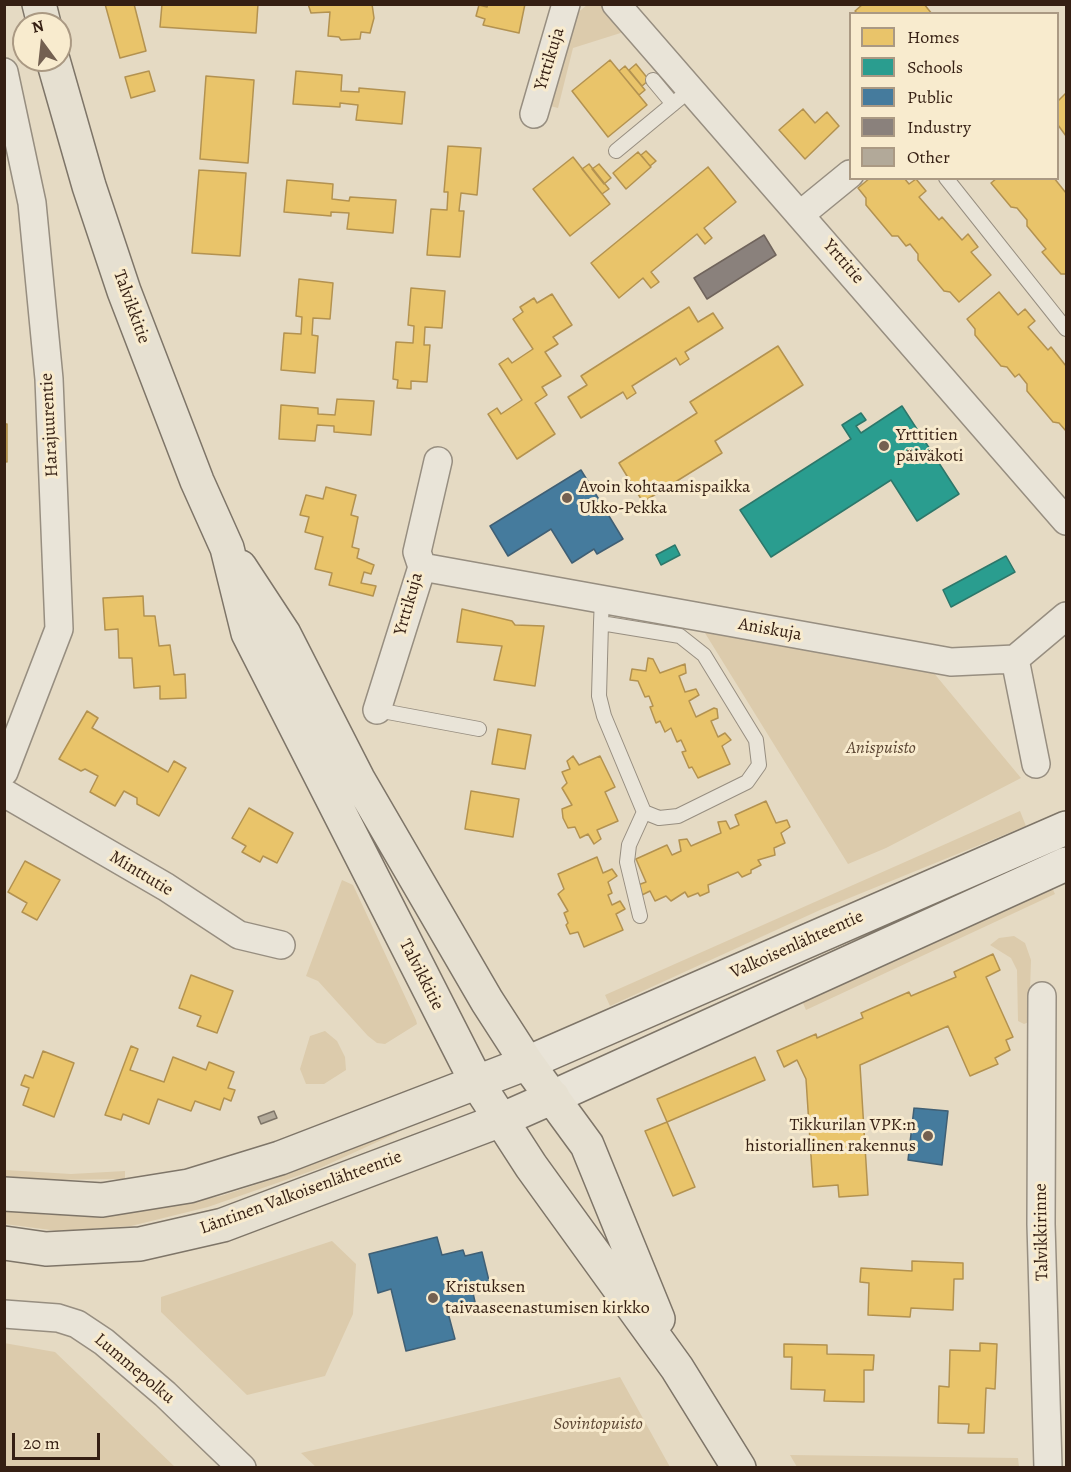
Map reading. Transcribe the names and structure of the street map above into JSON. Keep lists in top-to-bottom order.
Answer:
{
  "streets": {
    "main road": ["Talvikkitie", "Valkoisenlähteentie", "Läntinen Valkoisenlähteentie"],
    "street": [
      "Yrttikuja",
      "Yrttitie",
      "Harajuurentie",
      "Aniskuja",
      "Minttutie",
      "Talvikkirinne",
      "Lummepolku"
    ]
  },
  "crossings": [
    ["Yrttikuja", "Aniskuja"],
    ["Talvikkitie", "Valkoisenlähteentie"],
    ["Talvikkitie", "Läntinen Valkoisenlähteentie"],
    ["Valkoisenlähteentie", "Läntinen Valkoisenlähteentie"]
  ],
  "parks": ["Anispuisto", "Sovintopuisto"],
  "places": [
    "Yrttitien päiväkoti",
    "Avoin kohtaamispaikka Ukko-Pekka",
    "Tikkurilan VPK:n historiallinen rakennus",
    "Kristuksen taivaaseenastumisen kirkko"
  ],
  "legend": [
    "Homes",
    "Schools",
    "Public",
    "Industry",
    "Other"
  ],
  "scale_bar": "20 m",
  "north": "top"
}
